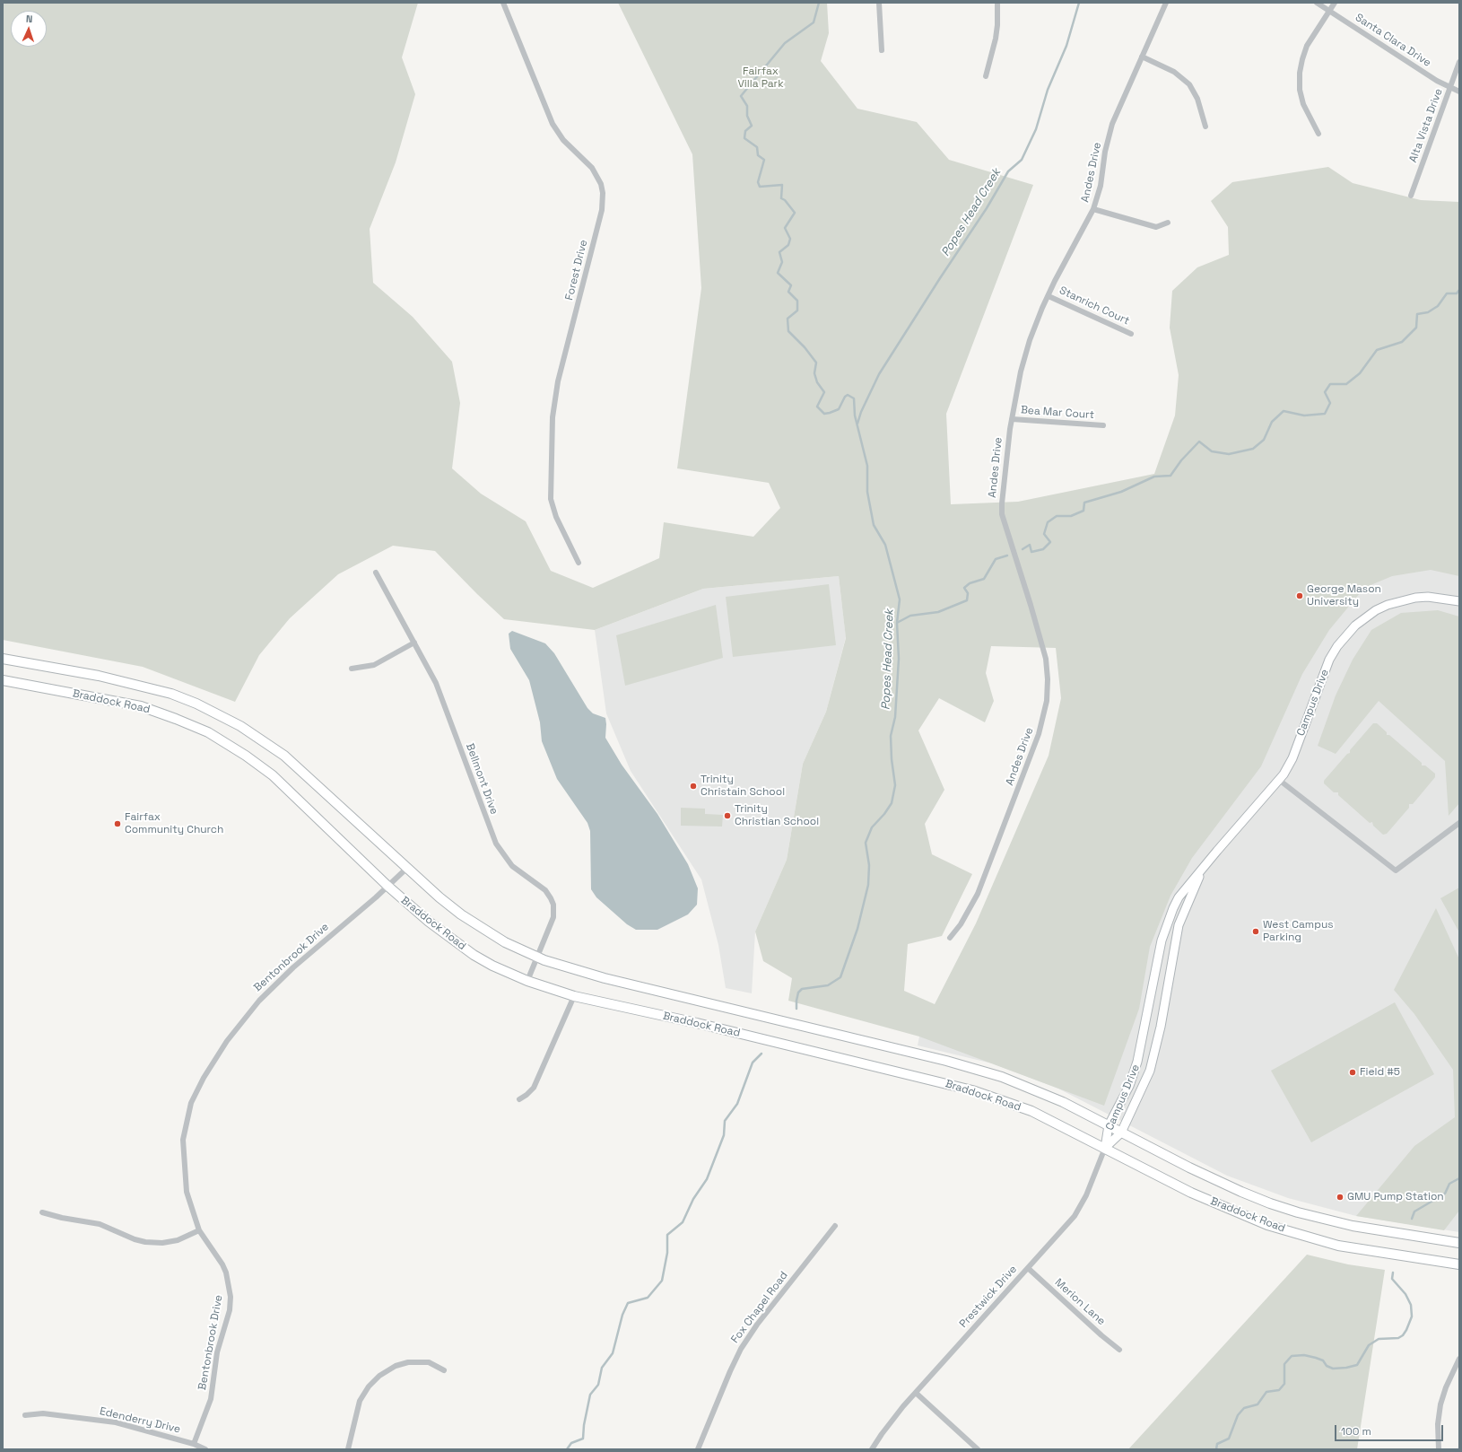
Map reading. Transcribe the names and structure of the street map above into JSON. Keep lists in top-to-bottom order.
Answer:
{
  "streets": {
    "main road": ["Braddock Road"],
    "street": [
      "Santa Clara Drive",
      "Alta Vista Drive",
      "Andes Drive",
      "Forest Drive",
      "Stanrich Court",
      "Bea Mar Court",
      "Campus Drive",
      "Bellmont Drive",
      "Bentonbrook Drive",
      "Prestwick Drive",
      "Merion Lane",
      "Fox Chapel Road",
      "Edenderry Drive"
    ]
  },
  "crossings": [
    ["Santa Clara Drive", "Alta Vista Drive"],
    ["Andes Drive", "Stanrich Court"],
    ["Andes Drive", "Bea Mar Court"],
    ["Braddock Road", "Campus Drive"],
    ["Braddock Road", "Bellmont Drive"],
    ["Braddock Road", "Bentonbrook Drive"],
    ["Braddock Road", "Prestwick Drive"],
    ["Campus Drive", "Prestwick Drive"],
    ["Bentonbrook Drive", "Edenderry Drive"],
    ["Prestwick Drive", "Merion Lane"]
  ],
  "water": ["Popes Head Creek"],
  "parks": ["Fairfax Villa Park"],
  "places": [
    "George Mason University",
    "Trinity Christain School",
    "Trinity Christian School",
    "Fairfax Community Church",
    "West Campus Parking",
    "Field #5",
    "GMU Pump Station"
  ],
  "scale_bar": "100 m",
  "north": "top"
}
